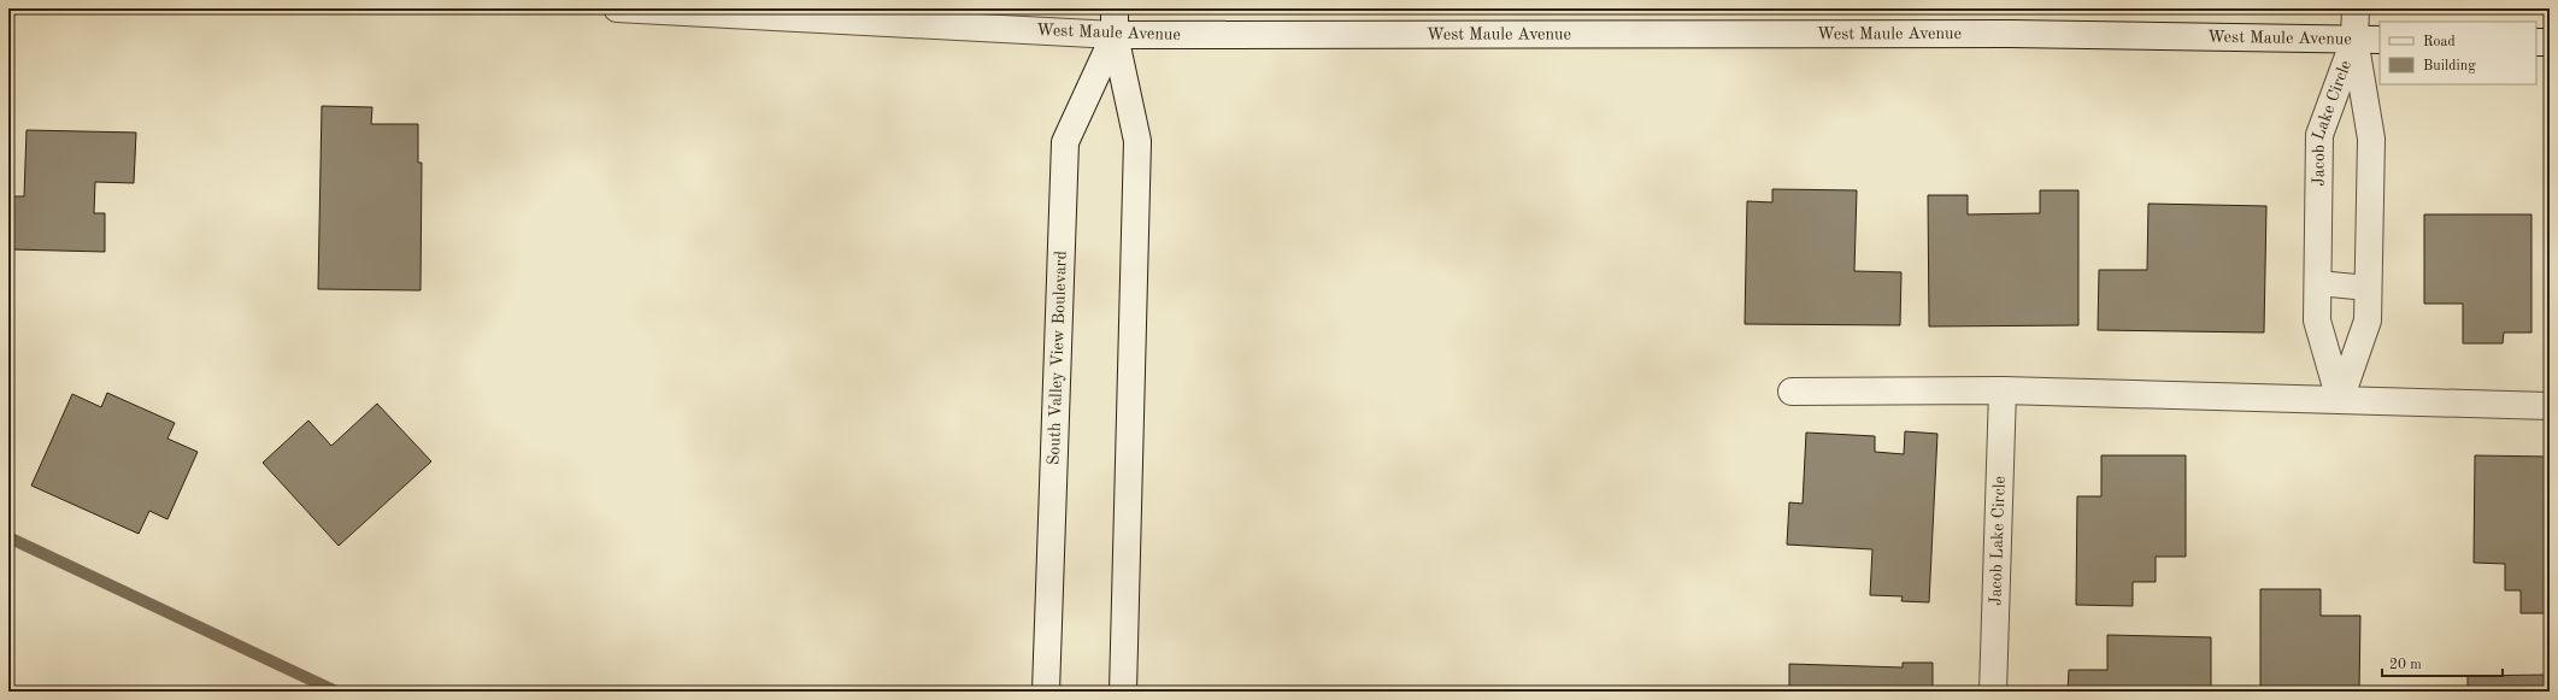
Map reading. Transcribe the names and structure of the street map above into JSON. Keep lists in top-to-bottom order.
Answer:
{
  "streets": {
    "street": ["West Maule Avenue", "Jacob Lake Circle", "South Valley View Boulevard"]
  },
  "crossings": [
    ["West Maule Avenue", "Jacob Lake Circle"],
    ["West Maule Avenue", "South Valley View Boulevard"]
  ],
  "legend": ["Road", "Building"],
  "scale_bar": "20 m"
}
